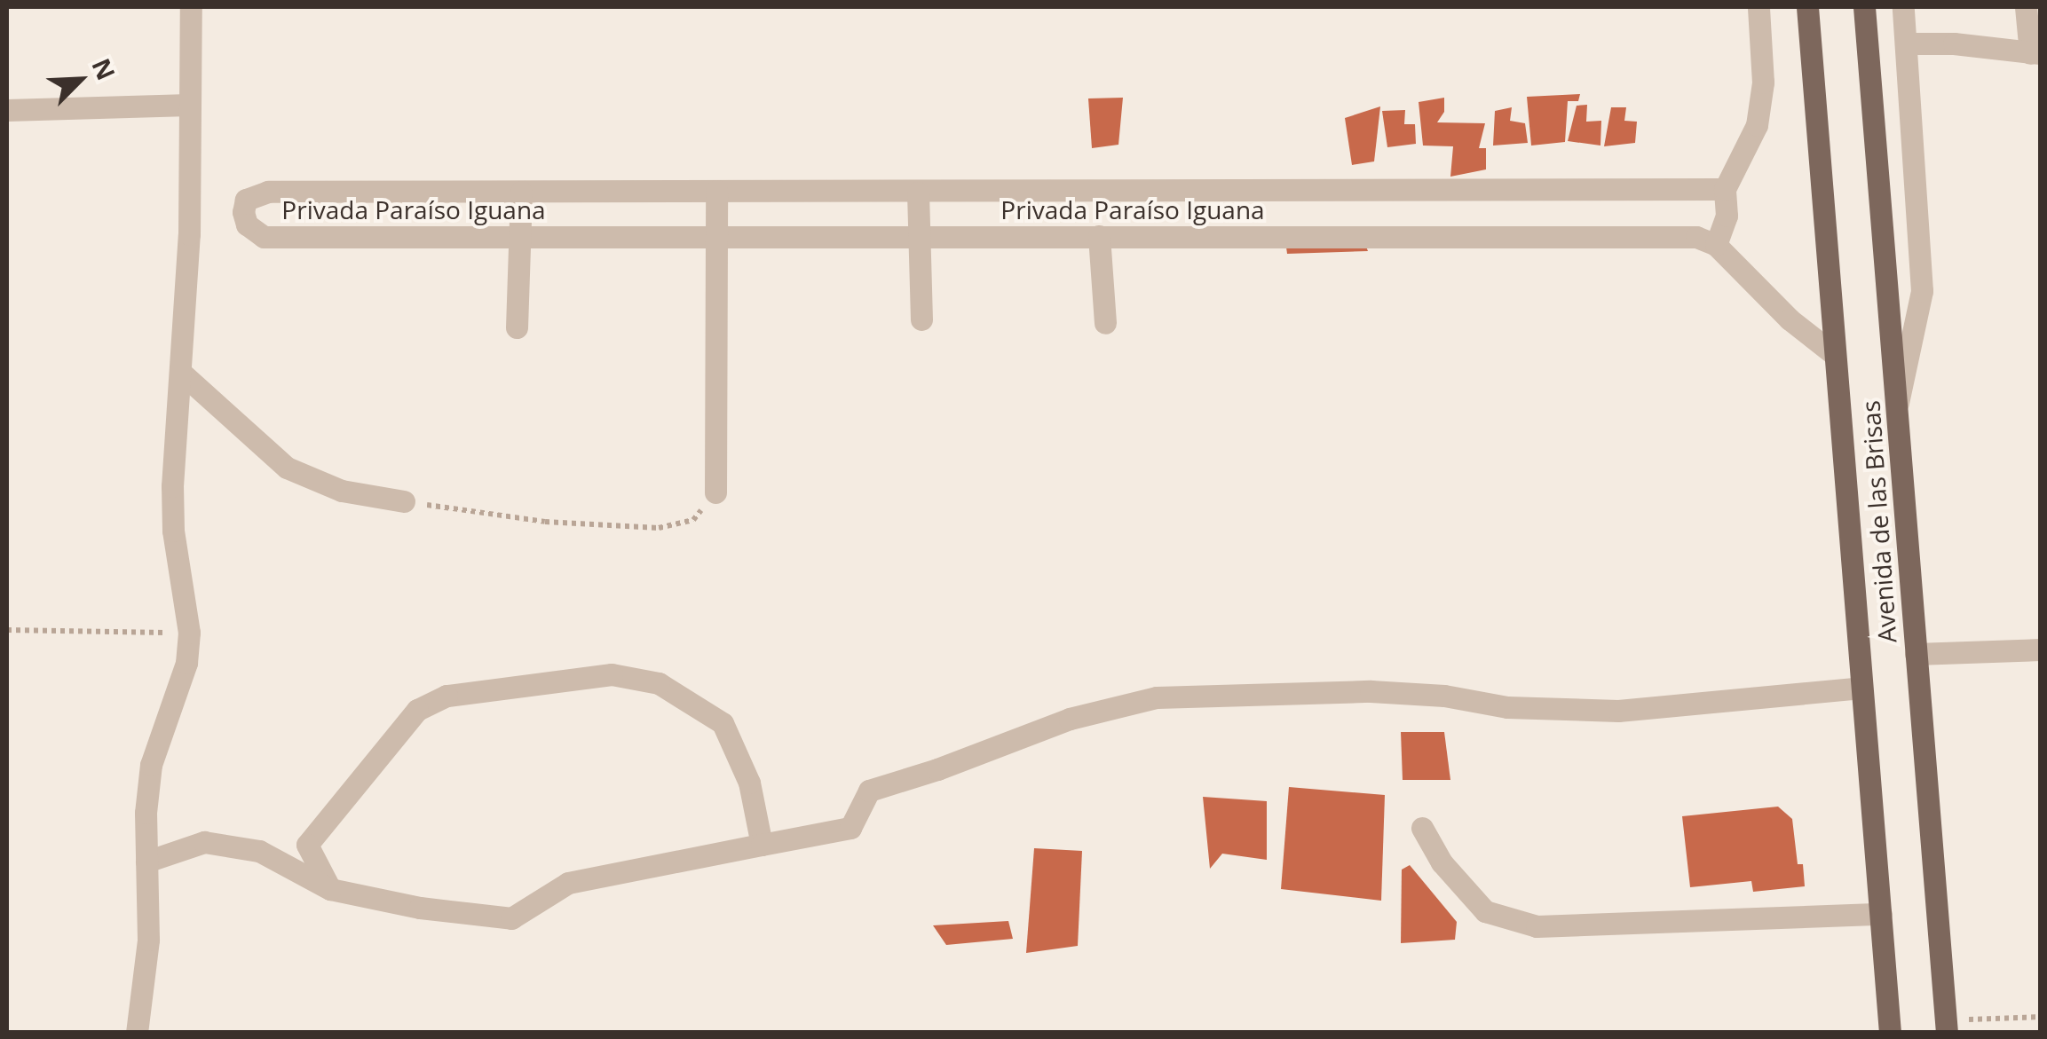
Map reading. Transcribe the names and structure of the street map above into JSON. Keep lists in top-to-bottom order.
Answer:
{
  "streets": {
    "main road": ["Avenida de las Brisas"],
    "street": ["Privada Paraíso Iguana"]
  },
  "north": "top right"
}
